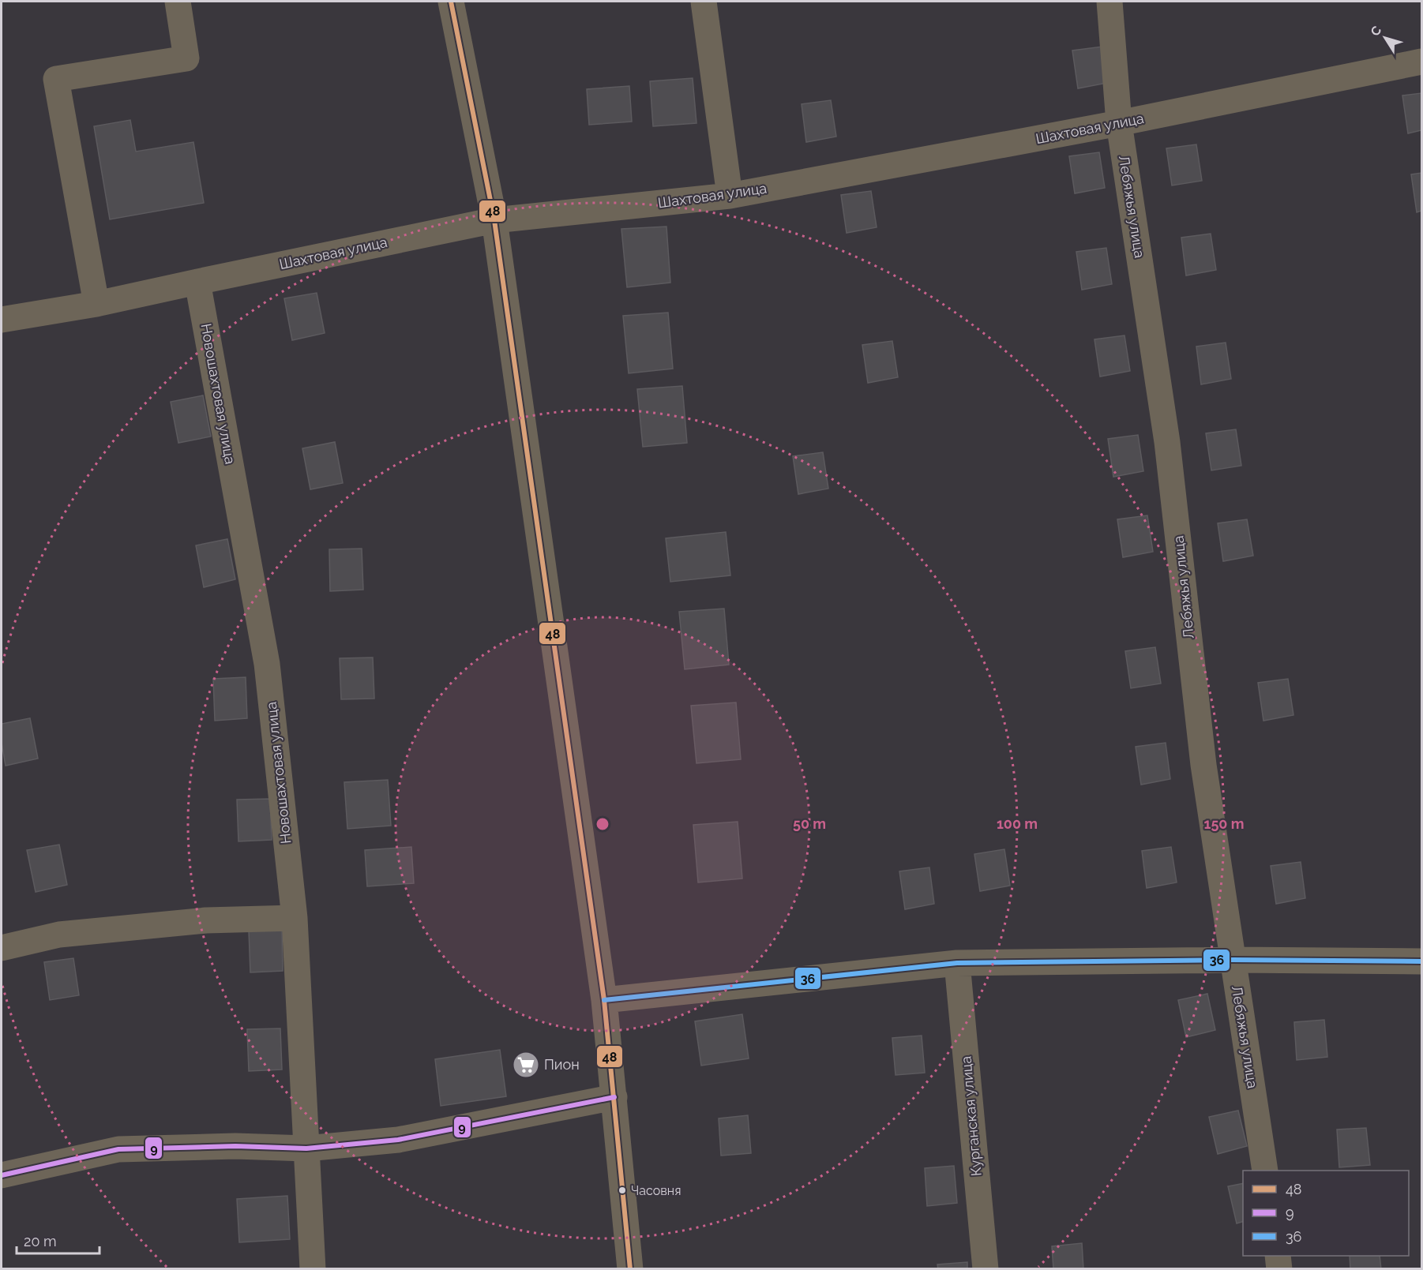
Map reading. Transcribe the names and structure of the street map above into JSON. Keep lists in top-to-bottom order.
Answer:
{
  "streets": {
    "street": [
      "Шахтовая улица",
      "Лебяжья улица",
      "Новошахтовая улица",
      "Курганская улица"
    ]
  },
  "crossings": [
    ["Шахтовая улица", "Лебяжья улица"],
    ["Шахтовая улица", "Новошахтовая улица"]
  ],
  "places": {
    "supermarket": ["Пион"],
    "other": ["Часовня"]
  },
  "lines": ["transit line 48", "transit line 36", "transit line 9"],
  "legend": ["48", "9", "36"],
  "scale_bar": "20 m",
  "north": "top left",
  "rings": ["50 m", "100 m", "150 m"]
}
